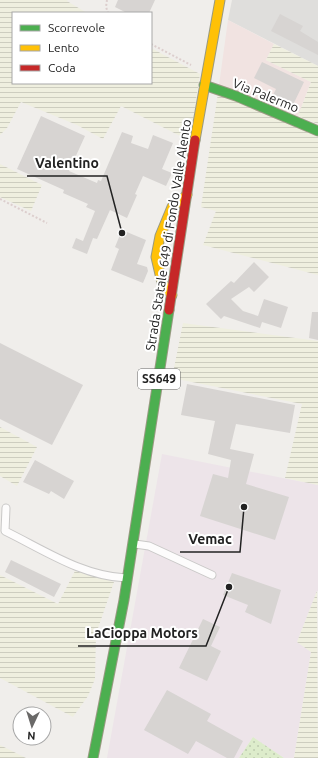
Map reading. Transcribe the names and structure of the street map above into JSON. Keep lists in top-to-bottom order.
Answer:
{
  "streets": {
    "main road": ["Via Palermo", "Strada Statale 649 di Fondo Valle Alento", "SS649"]
  },
  "crossings": [
    ["Via Palermo", "Strada Statale 649 di Fondo Valle Alento"]
  ],
  "places": ["Valentino", "Vemac", "LaCioppa Motors"],
  "legend": ["Scorrevole", "Lento", "Coda"],
  "north": "bottom"
}
